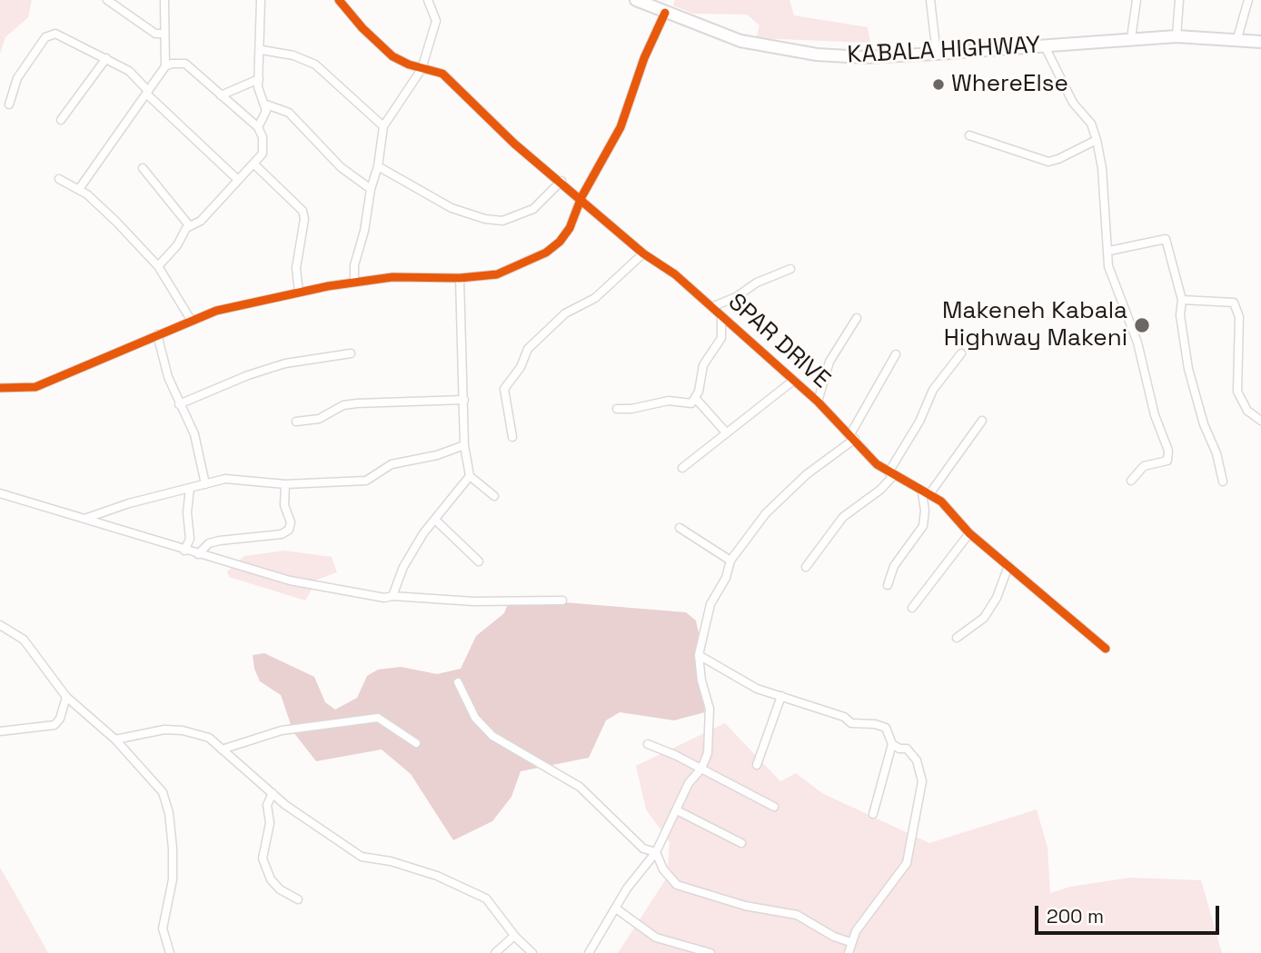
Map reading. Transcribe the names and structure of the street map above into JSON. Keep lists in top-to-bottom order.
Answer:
{
  "streets": {
    "main road": ["KABALA HIGHWAY"],
    "street": ["SPAR DRIVE"]
  },
  "places": ["WhereElse", "Makeneh Kabala Highway Makeni"],
  "scale_bar": "200 m"
}
